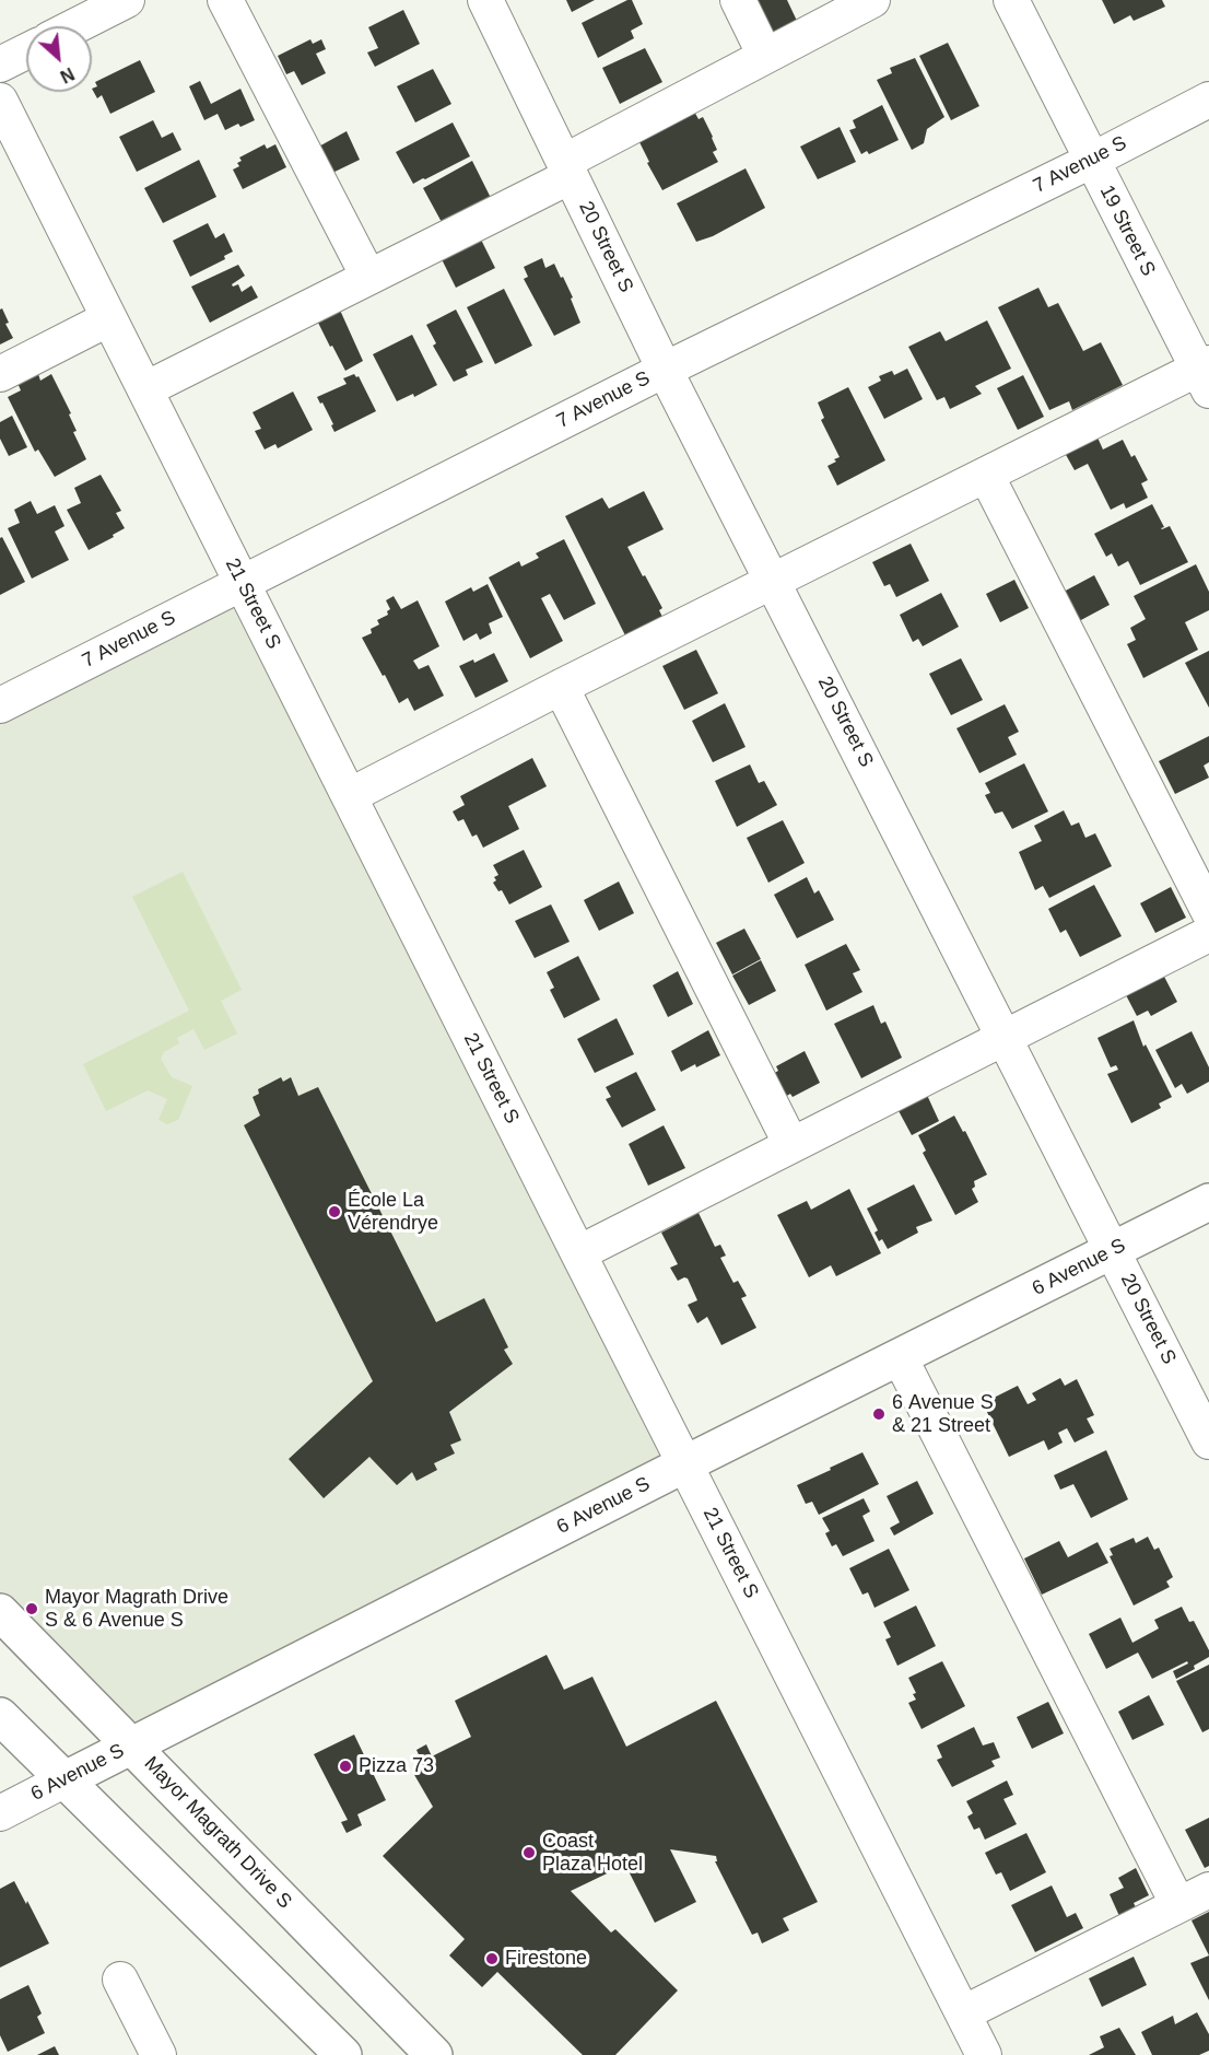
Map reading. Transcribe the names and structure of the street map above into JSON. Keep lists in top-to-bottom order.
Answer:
{
  "streets": {
    "main road": ["6 Avenue S", "Mayor Magrath Drive S"],
    "street": [
      "7 Avenue S",
      "19 Street S",
      "20 Street S",
      "21 Street S"
    ]
  },
  "crossings": [
    ["7 Avenue S", "19 Street S"],
    ["7 Avenue S", "20 Street S"],
    ["7 Avenue S", "21 Street S"],
    ["20 Street S", "6 Avenue S"],
    ["21 Street S", "6 Avenue S"],
    ["6 Avenue S", "Mayor Magrath Drive S"]
  ],
  "places": [
    "École La Vérendrye",
    "6 Avenue S & 21 Street",
    "Mayor Magrath Drive S & 6 Avenue S",
    "Pizza 73",
    "Coast Plaza Hotel",
    "Firestone"
  ],
  "north": "bottom right"
}
